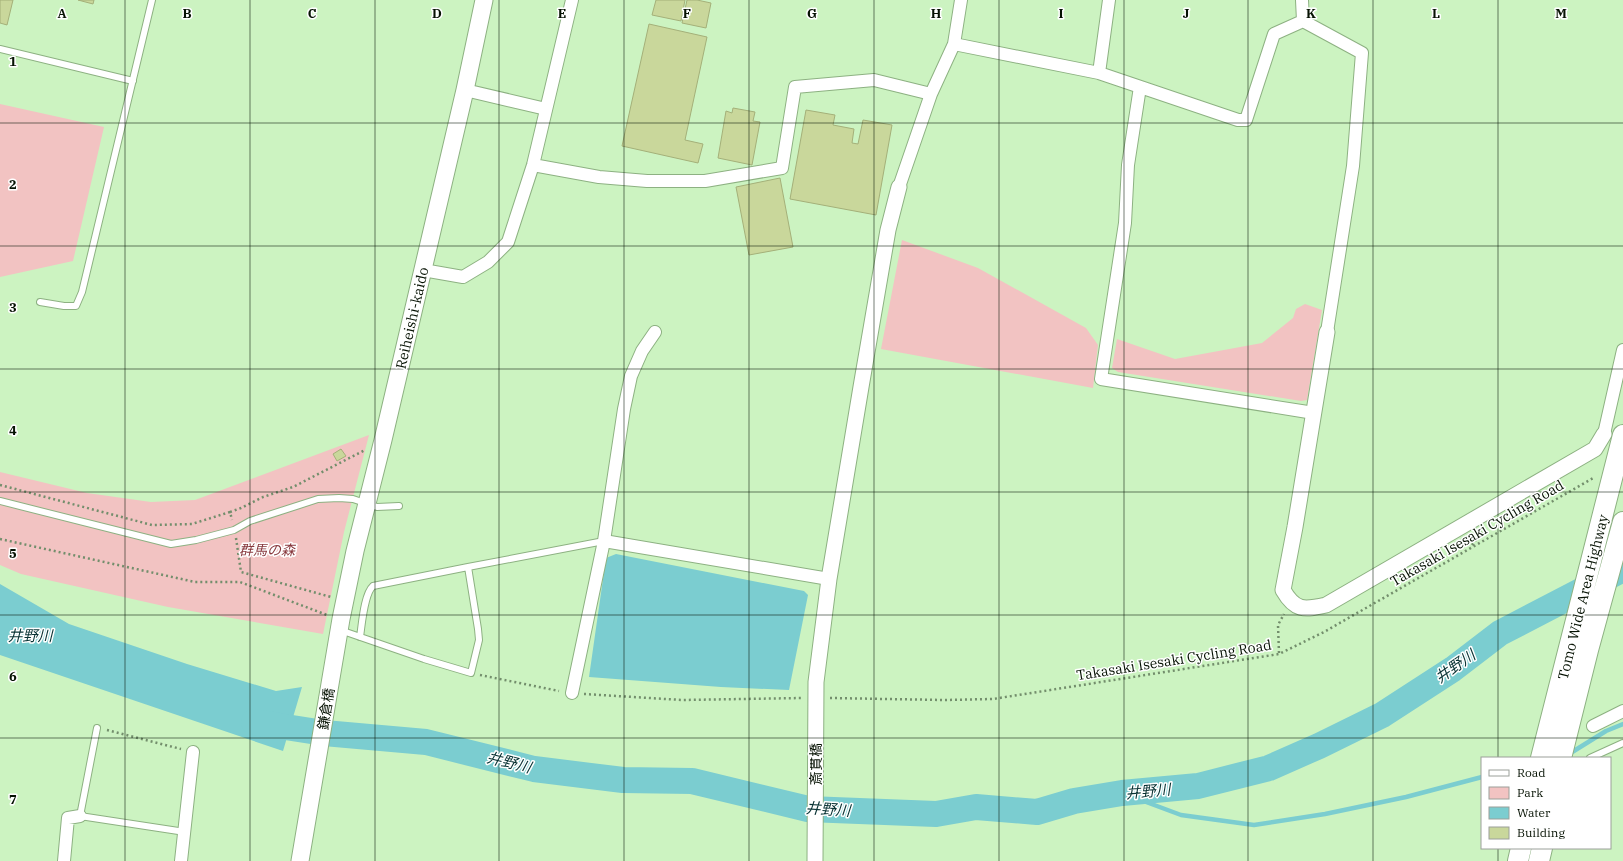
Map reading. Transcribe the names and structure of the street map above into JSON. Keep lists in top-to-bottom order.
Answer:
{
  "streets": {
    "highway": ["Tomo Wide Area Highway"],
    "main road": ["Reiheishi-kaido", "鎌倉橋"],
    "street": ["斎貫橋"],
    "path": ["Takasaki Isesaki Cycling Road"]
  },
  "crossings": [
    ["Reiheishi-kaido", "鎌倉橋"],
    ["Takasaki Isesaki Cycling Road", "Tomo Wide Area Highway"]
  ],
  "water": ["井野川"],
  "parks": ["群馬の森"],
  "legend": [
    "Road",
    "Park",
    "Water",
    "Building"
  ],
  "grid": {
    "columns": [
      "A",
      "B",
      "C",
      "D",
      "E",
      "F",
      "G",
      "H",
      "I",
      "J",
      "K",
      "L",
      "M"
    ],
    "rows": [
      "1",
      "2",
      "3",
      "4",
      "5",
      "6",
      "7"
    ]
  }
}
